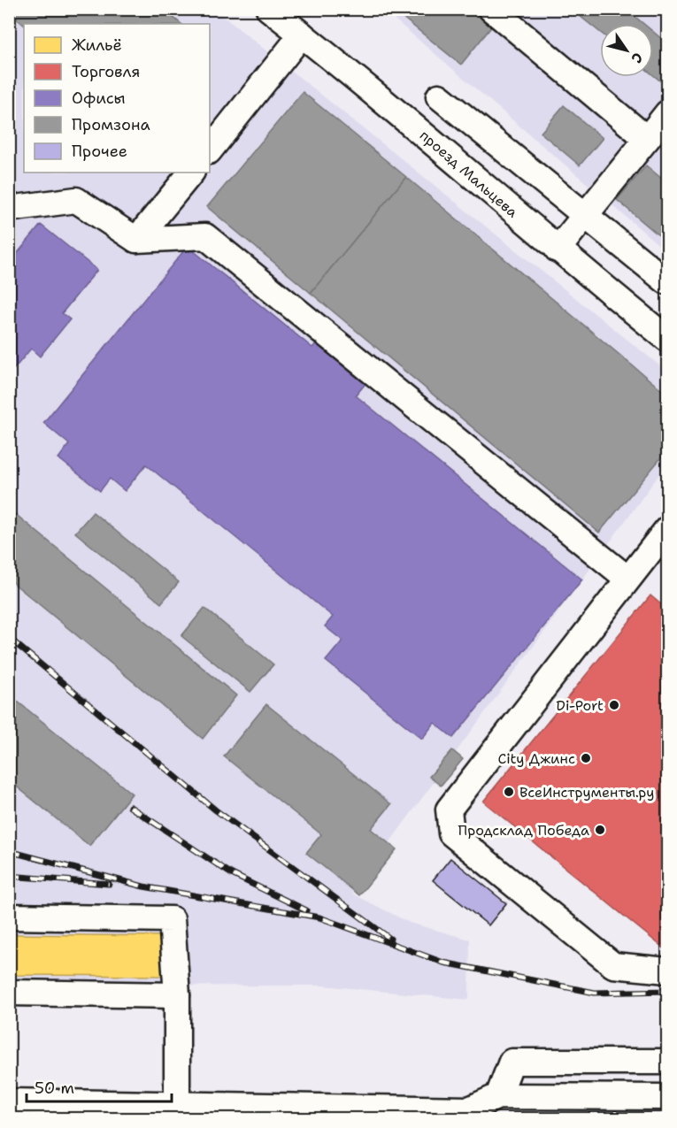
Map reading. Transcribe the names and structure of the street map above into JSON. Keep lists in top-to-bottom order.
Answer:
{
  "streets": {
    "street": ["проезд Мальцева"]
  },
  "places": [
    "Di-Port",
    "City Джинс",
    "ВсеИнструменты.ру",
    "Продсклад Победа"
  ],
  "legend": [
    "Жильё",
    "Торговля",
    "Офисы",
    "Промзона",
    "Прочее"
  ],
  "scale_bar": "50 m",
  "north": "bottom right"
}
